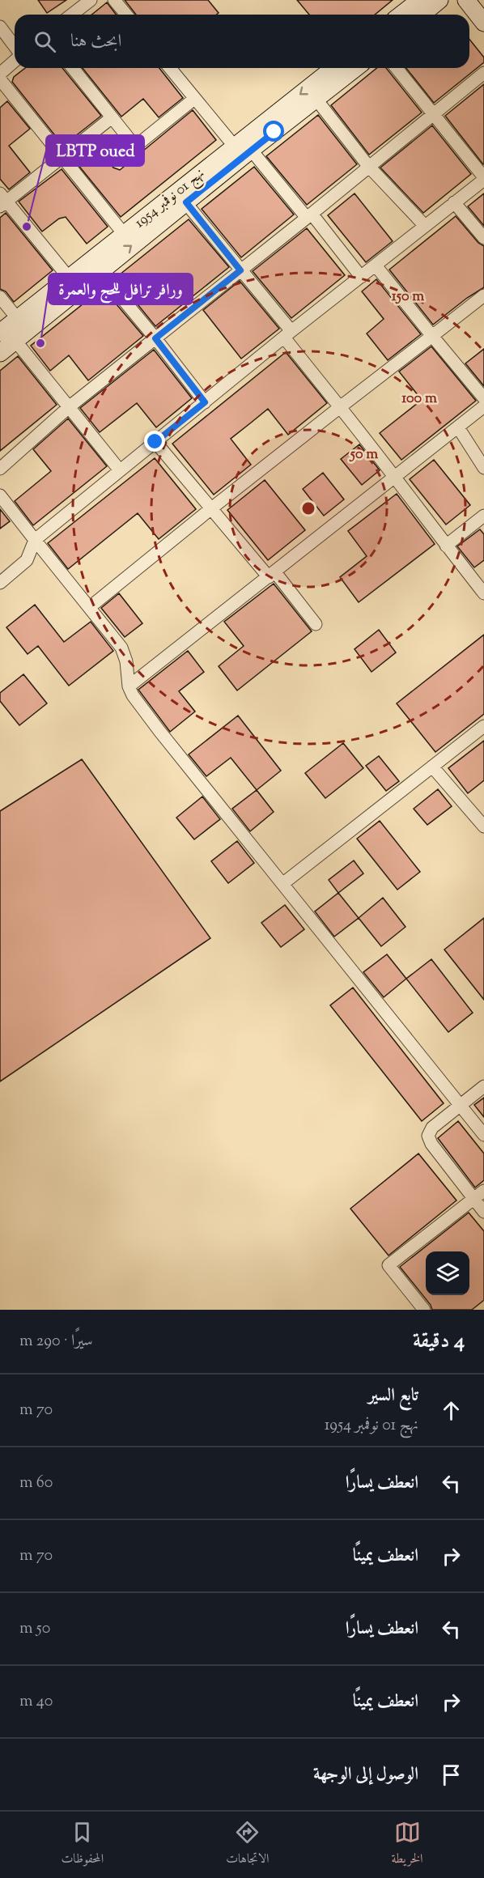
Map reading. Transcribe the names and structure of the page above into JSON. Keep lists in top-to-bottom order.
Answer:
{
  "streets": {
    "main road": ["نهج 01 نوفمبر 1954"]
  },
  "places": ["LBTP oued", "ورافر ترافل للحج والعمرة"],
  "page": {
    "search": "ابحث هنا",
    "heading": ["4 دقيقة", "سيرًا · 290 m"],
    "list": [
      ["تابع السير", "نهج 01 نوفمبر 1954", "70 m"],
      ["انعطف يسارًا", "60 m"],
      ["انعطف يمينًا", "70 m"],
      ["انعطف يسارًا", "50 m"],
      ["انعطف يمينًا", "40 m"],
      "الوصول إلى الوجهة"
    ],
    "nav": ["الخريطة", "الاتجاهات", "المحفوظات"]
  },
  "rings": ["150 m", "100 m", "50 m"]
}
